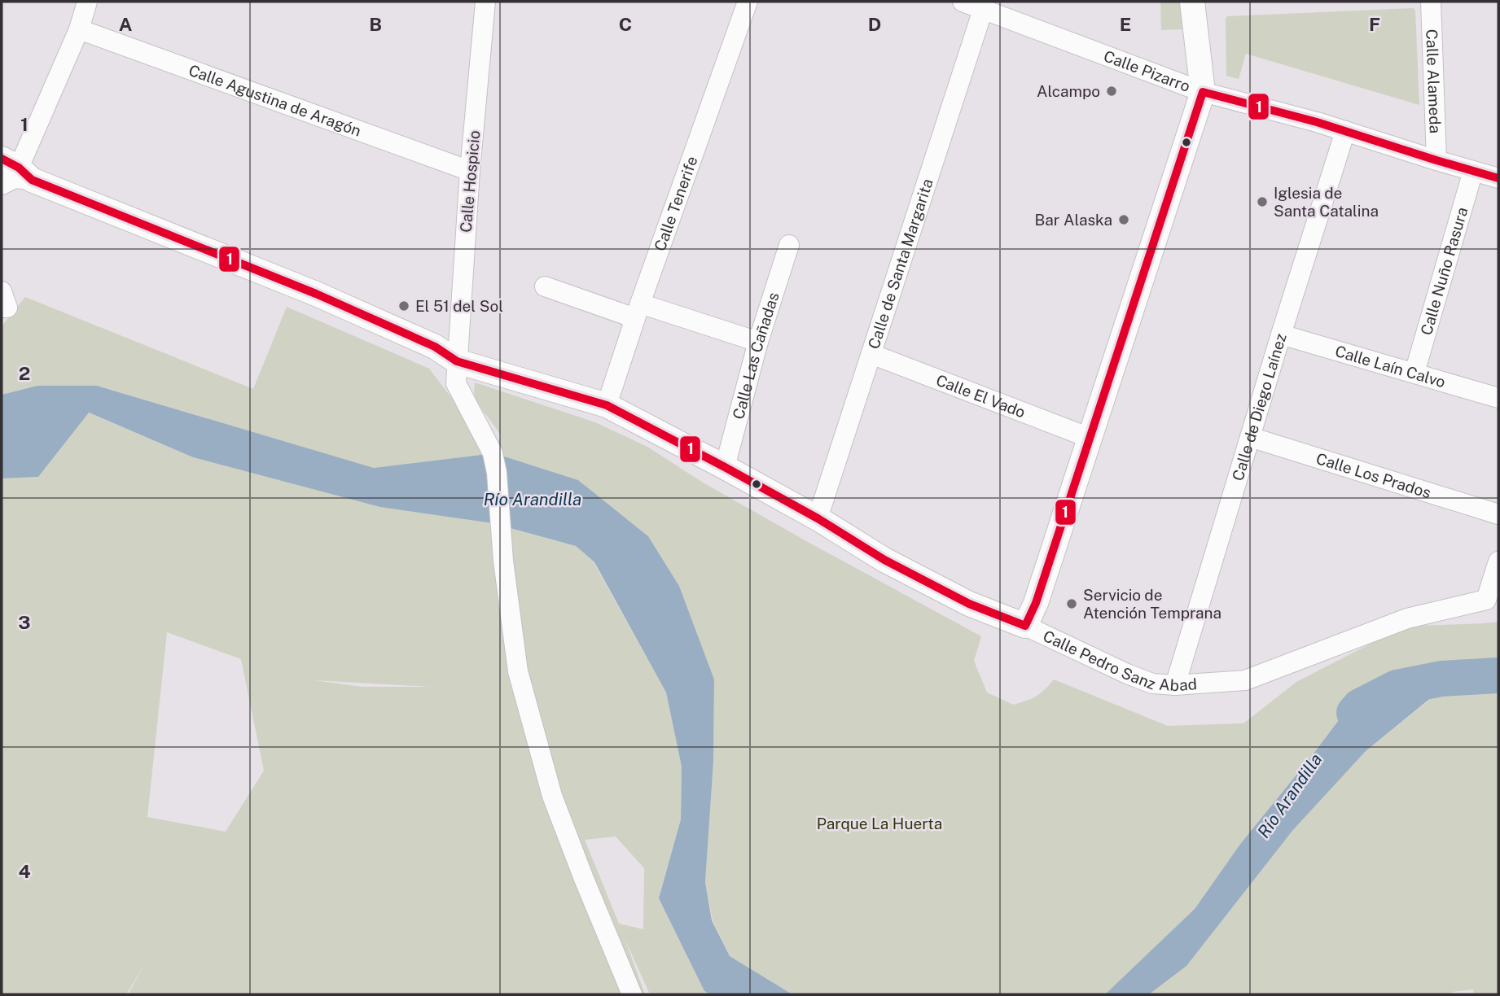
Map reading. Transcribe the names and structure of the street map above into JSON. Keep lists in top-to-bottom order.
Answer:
{
  "streets": {
    "street": [
      "Calle Pizarro",
      "Calle Alameda",
      "Calle Agustina de Aragón",
      "Calle Hospicio",
      "Calle Tenerife",
      "Calle de Santa Margarita",
      "Calle Nuño Rasura",
      "Calle Las Cañadas",
      "Calle Laín Calvo",
      "Calle El Vado",
      "Calle de Diego Laínez",
      "Calle Los Prados",
      "Calle Pedro Sanz Abad"
    ]
  },
  "crossings": [
    ["Calle Pizarro", "Calle Alameda"],
    ["Calle Pizarro", "Calle de Santa Margarita"],
    ["Calle Pizarro", "Calle Nuño Rasura"],
    ["Calle Pizarro", "Calle de Diego Laínez"],
    ["Calle Agustina de Aragón", "Calle Hospicio"],
    ["Calle Hospicio", "Calle Pedro Sanz Abad"],
    ["Calle Tenerife", "Calle Pedro Sanz Abad"],
    ["Calle de Santa Margarita", "Calle El Vado"],
    ["Calle de Santa Margarita", "Calle Pedro Sanz Abad"],
    ["Calle Nuño Rasura", "Calle Laín Calvo"],
    ["Calle Las Cañadas", "Calle Pedro Sanz Abad"],
    ["Calle Laín Calvo", "Calle de Diego Laínez"],
    ["Calle de Diego Laínez", "Calle Los Prados"],
    ["Calle de Diego Laínez", "Calle Pedro Sanz Abad"]
  ],
  "water": ["Río Arandilla"],
  "parks": ["Parque La Huerta"],
  "places": [
    "Alcampo",
    "Iglesia de Santa Catalina",
    "Bar Alaska",
    "El 51 del Sol",
    "Servicio de Atención Temprana"
  ],
  "lines": ["transit line 1"],
  "grid": {
    "columns": [
      "A",
      "B",
      "C",
      "D",
      "E",
      "F"
    ],
    "rows": [
      "1",
      "2",
      "3",
      "4"
    ]
  }
}
